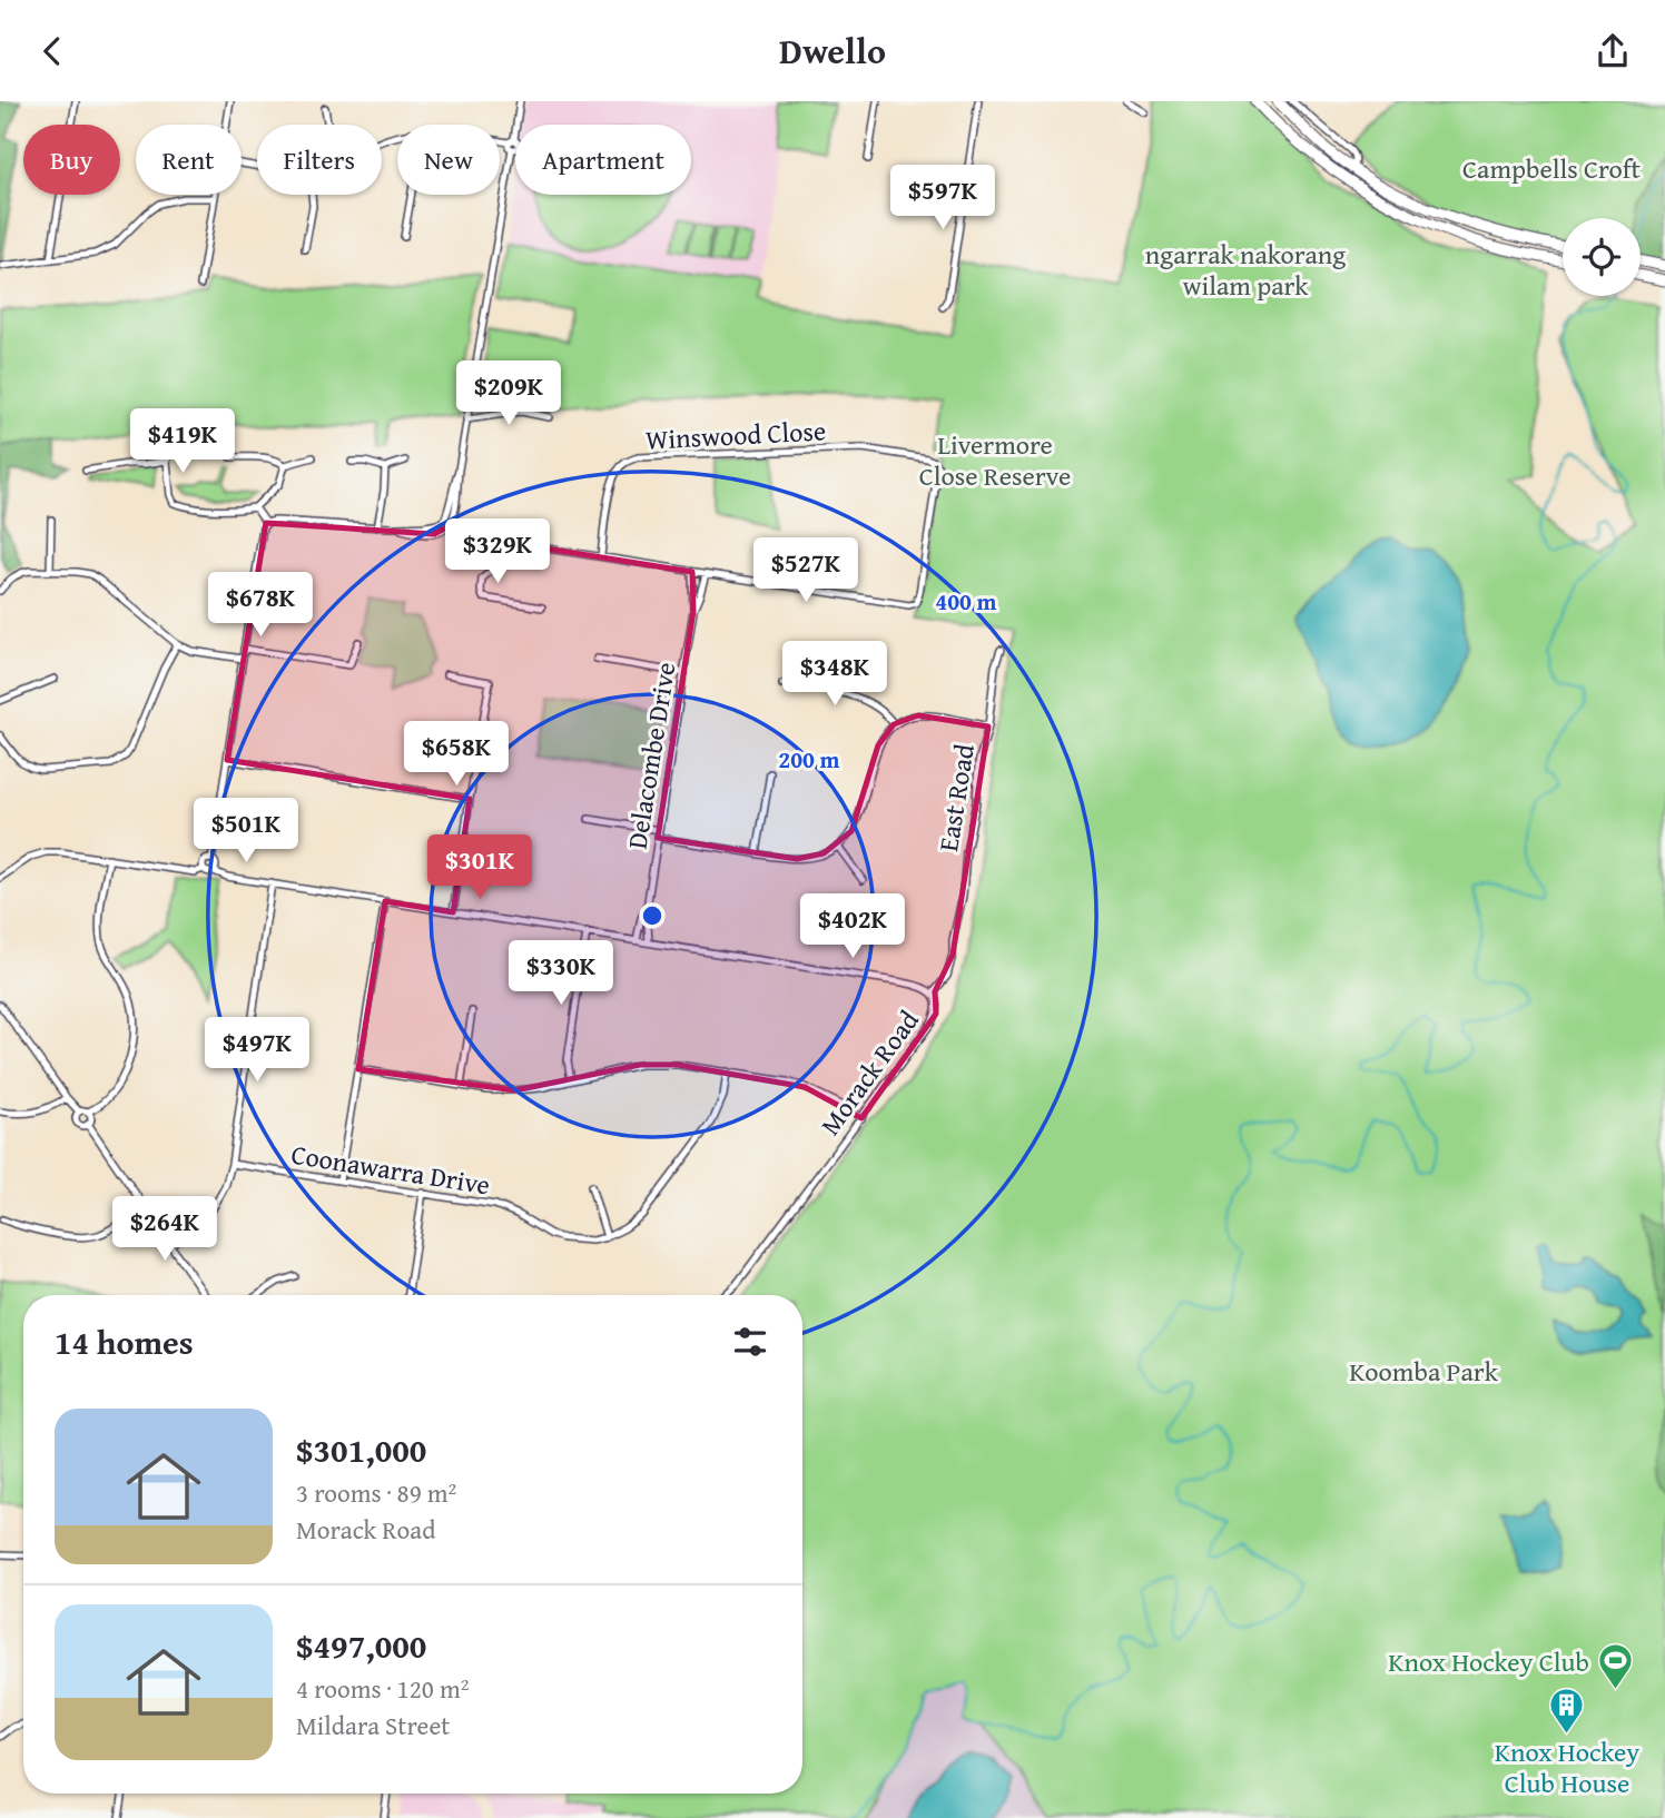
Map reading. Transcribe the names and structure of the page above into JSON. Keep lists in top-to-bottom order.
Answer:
{
  "streets": {
    "street": [
      "Winswood Close",
      "Delacombe Drive",
      "East Road",
      "Morack Road",
      "Coonawarra Drive"
    ]
  },
  "crossings": [
    ["Winswood Close", "Delacombe Drive"],
    ["Delacombe Drive", "Morack Road"],
    ["East Road", "Morack Road"]
  ],
  "parks": [
    "Campbells Croft",
    "ngarrak nakorang wilam park",
    "Livermore Close Reserve",
    "Koomba Park"
  ],
  "places": {
    "sports": ["Knox Hockey Club"],
    "building": ["Knox Hockey Club House"]
  },
  "page": {
    "header": "Dwello",
    "chip": [
      "Buy",
      "Rent",
      "Filters",
      "New",
      "Apartment"
    ],
    "price": [
      "$597K",
      "$209K",
      "$419K",
      "$329K",
      "$527K",
      "$678K",
      "$348K",
      "$658K",
      "$501K",
      "$301K",
      "$402K",
      "$330K",
      "$497K",
      "$264K"
    ],
    "heading": "14 homes",
    "list": [
      {
        "name": "$301,000",
        "note": "3 rooms · 89 m² · Morack Road"
      },
      {
        "name": "$497,000",
        "note": "4 rooms · 120 m² · Mildara Street"
      }
    ]
  },
  "rings": ["400 m", "200 m"]
}
